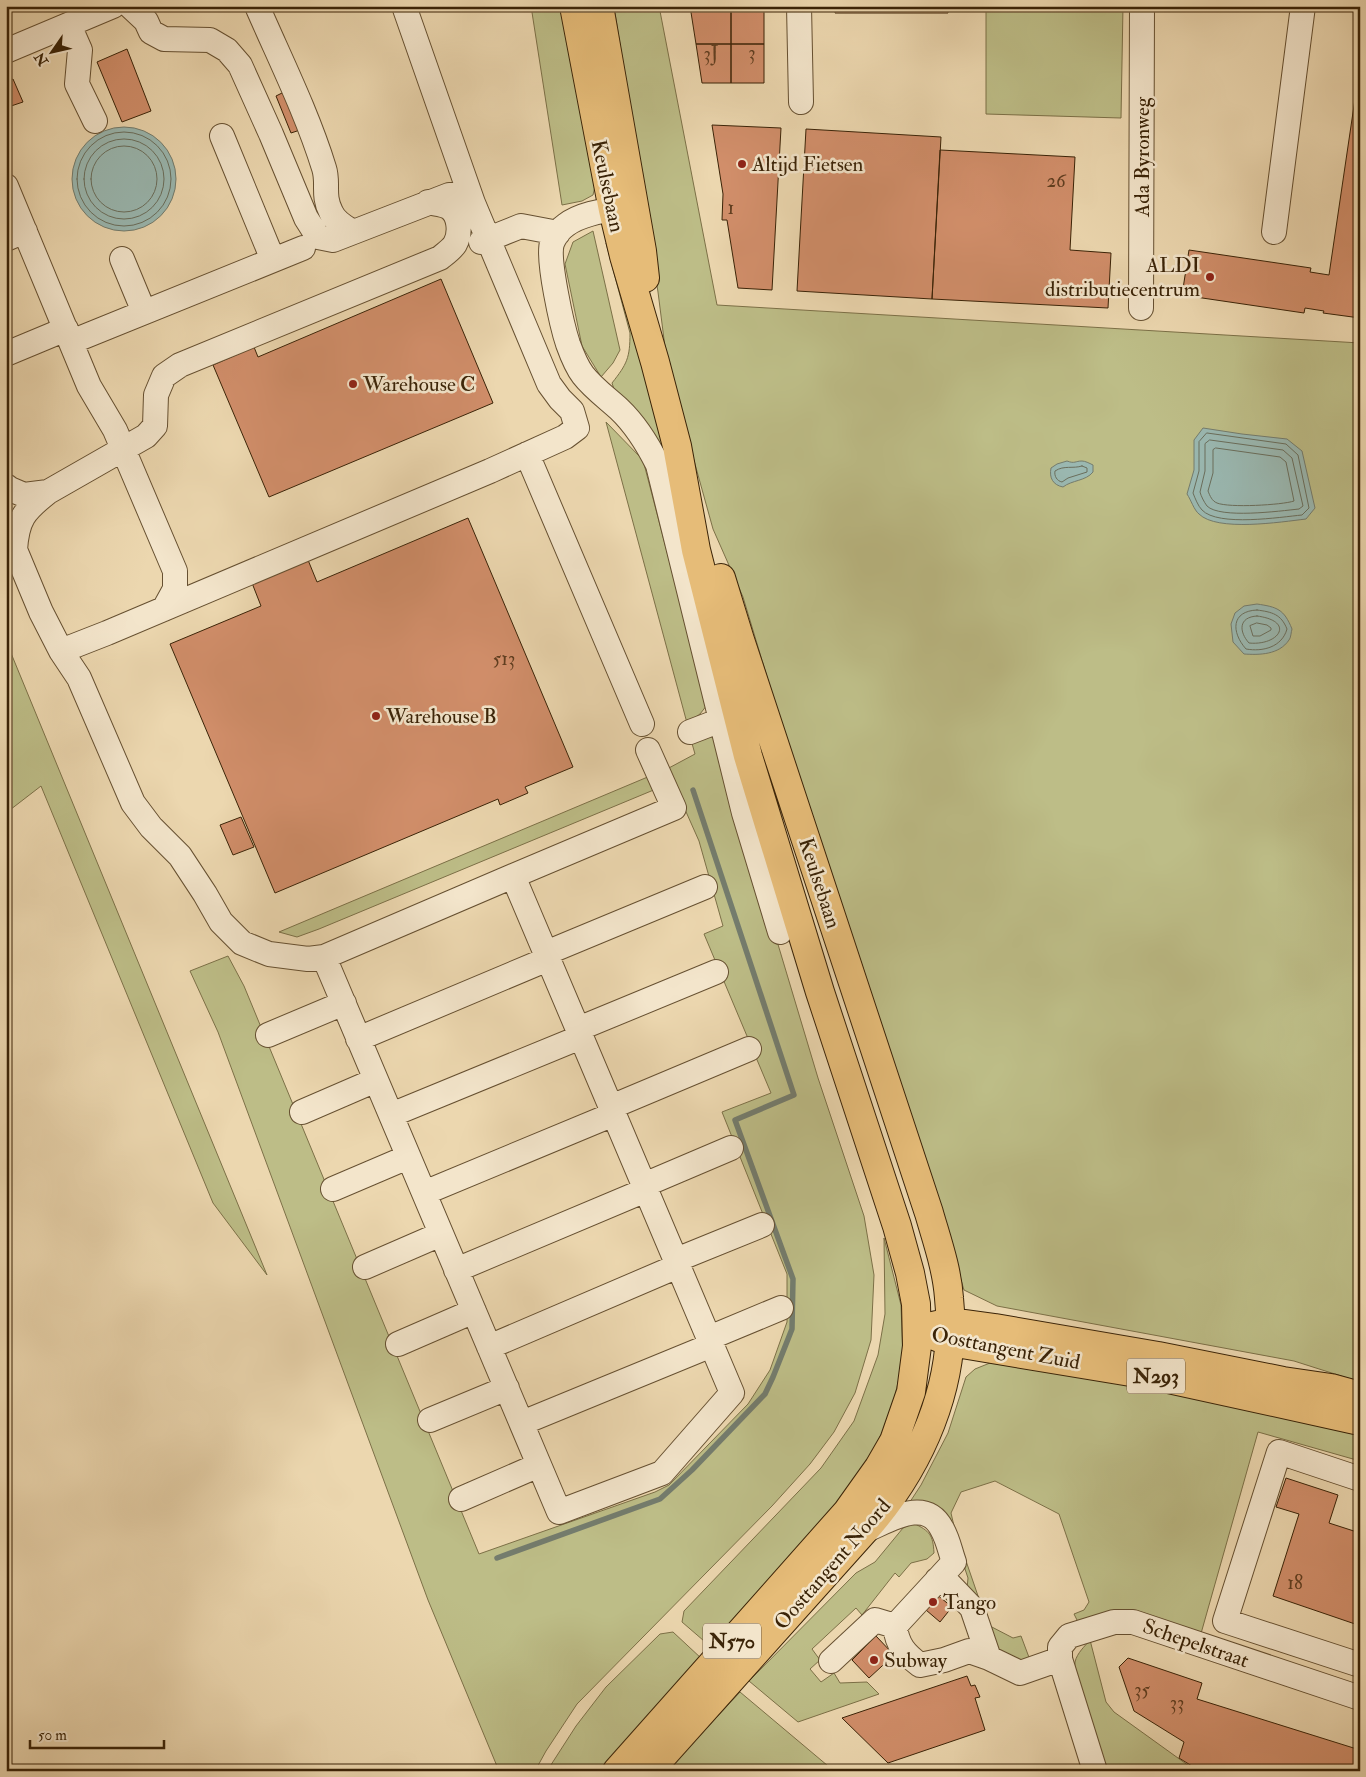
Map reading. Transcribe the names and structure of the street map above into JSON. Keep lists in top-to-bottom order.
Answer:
{
  "streets": {
    "main road": [
      "Keulsebaan",
      "Oosttangent Zuid",
      "N293",
      "Oosttangent Noord",
      "N570"
    ],
    "street": ["Ada Byronweg", "Schepelstraat"]
  },
  "crossings": [
    ["Keulsebaan", "Oosttangent Zuid"],
    ["Keulsebaan", "Oosttangent Noord"],
    ["Oosttangent Zuid", "Oosttangent Noord"]
  ],
  "places": [
    "Altijd Fietsen",
    "ALDI distributiecentrum",
    "Warehouse C",
    "Warehouse B",
    "Tango",
    "Subway"
  ],
  "house_numbers": [
    "3",
    "3J",
    "26",
    "1",
    "513",
    "18",
    "35",
    "33"
  ],
  "scale_bar": "50 m",
  "north": "bottom left"
}
